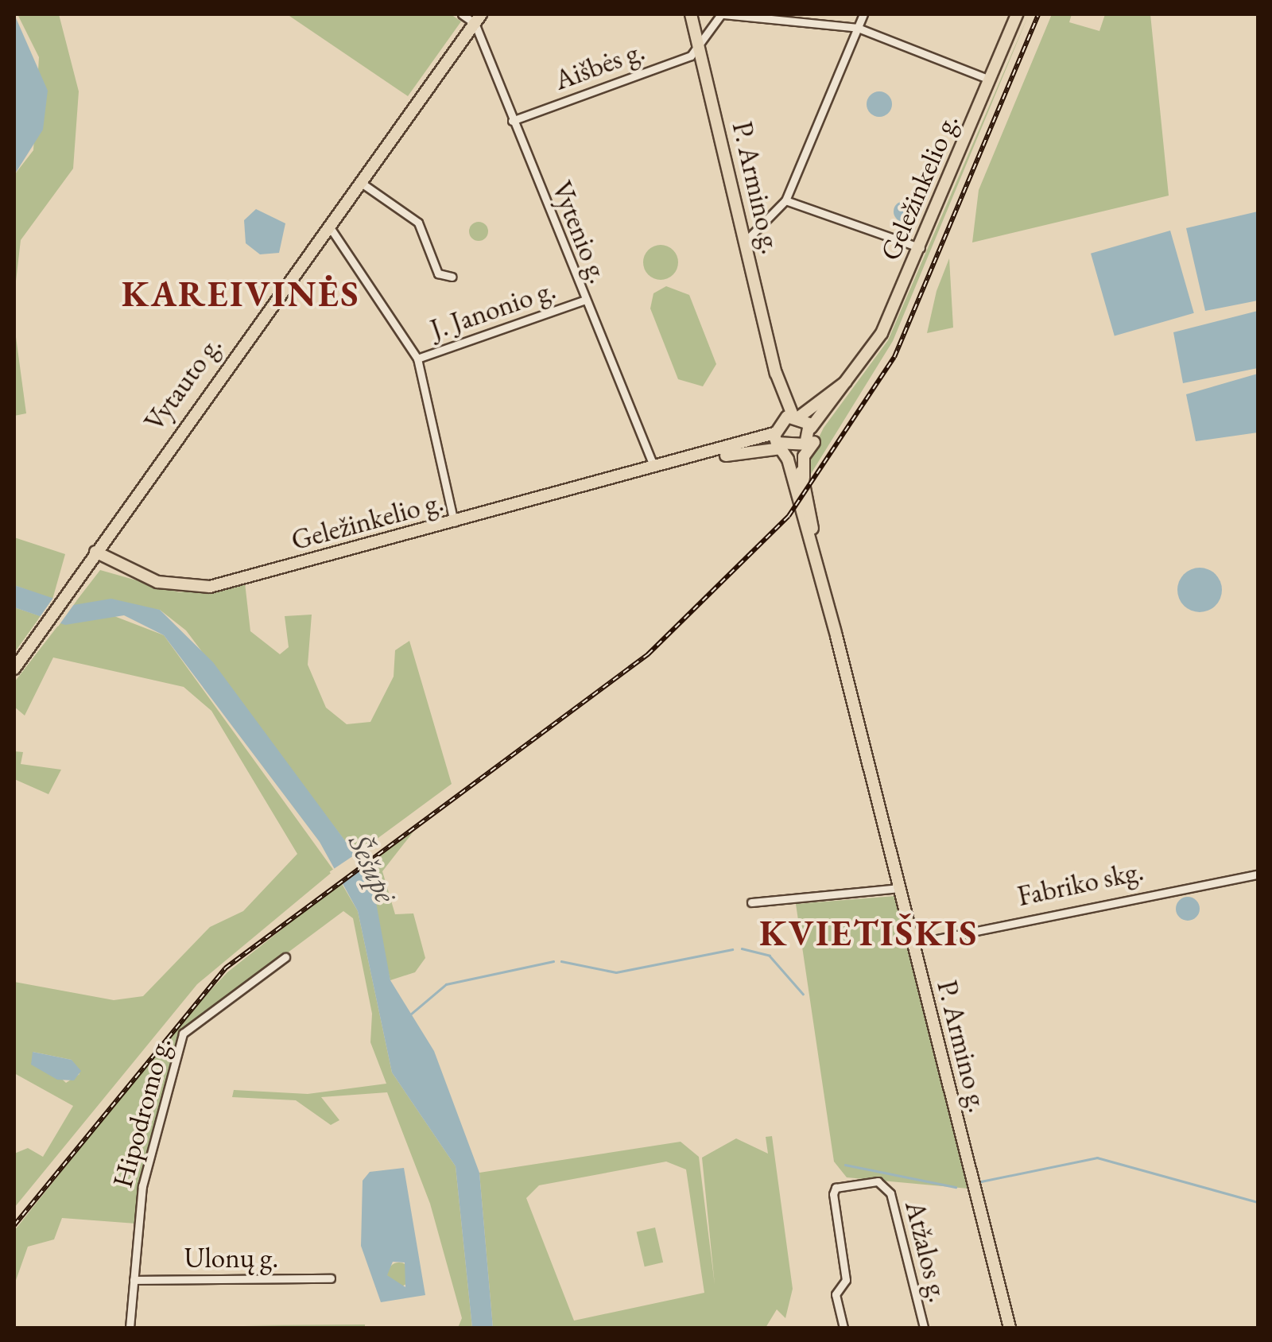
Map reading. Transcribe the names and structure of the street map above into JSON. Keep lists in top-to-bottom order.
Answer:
{
  "streets": {
    "main road": ["Geležinkelio g.", "P. Armino g.", "Vytauto g."],
    "street": [
      "Aišbės g.",
      "Vytenio g.",
      "J. Janonio g.",
      "Fabriko skg.",
      "Hipodromo g.",
      "Atžalos g.",
      "Ulonų g."
    ]
  },
  "crossings": [
    ["Aišbės g.", "P. Armino g."],
    ["Aišbės g.", "Vytenio g."],
    ["Geležinkelio g.", "P. Armino g."],
    ["Geležinkelio g.", "Vytenio g."],
    ["Geležinkelio g.", "Vytauto g."],
    ["P. Armino g.", "Fabriko skg."],
    ["Vytenio g.", "J. Janonio g."],
    ["Vytenio g.", "Vytauto g."],
    ["Hipodromo g.", "Ulonų g."]
  ],
  "districts": ["KAREIVINĖS", "KVIETIŠKIS"],
  "water": ["Šešupė"]
}
